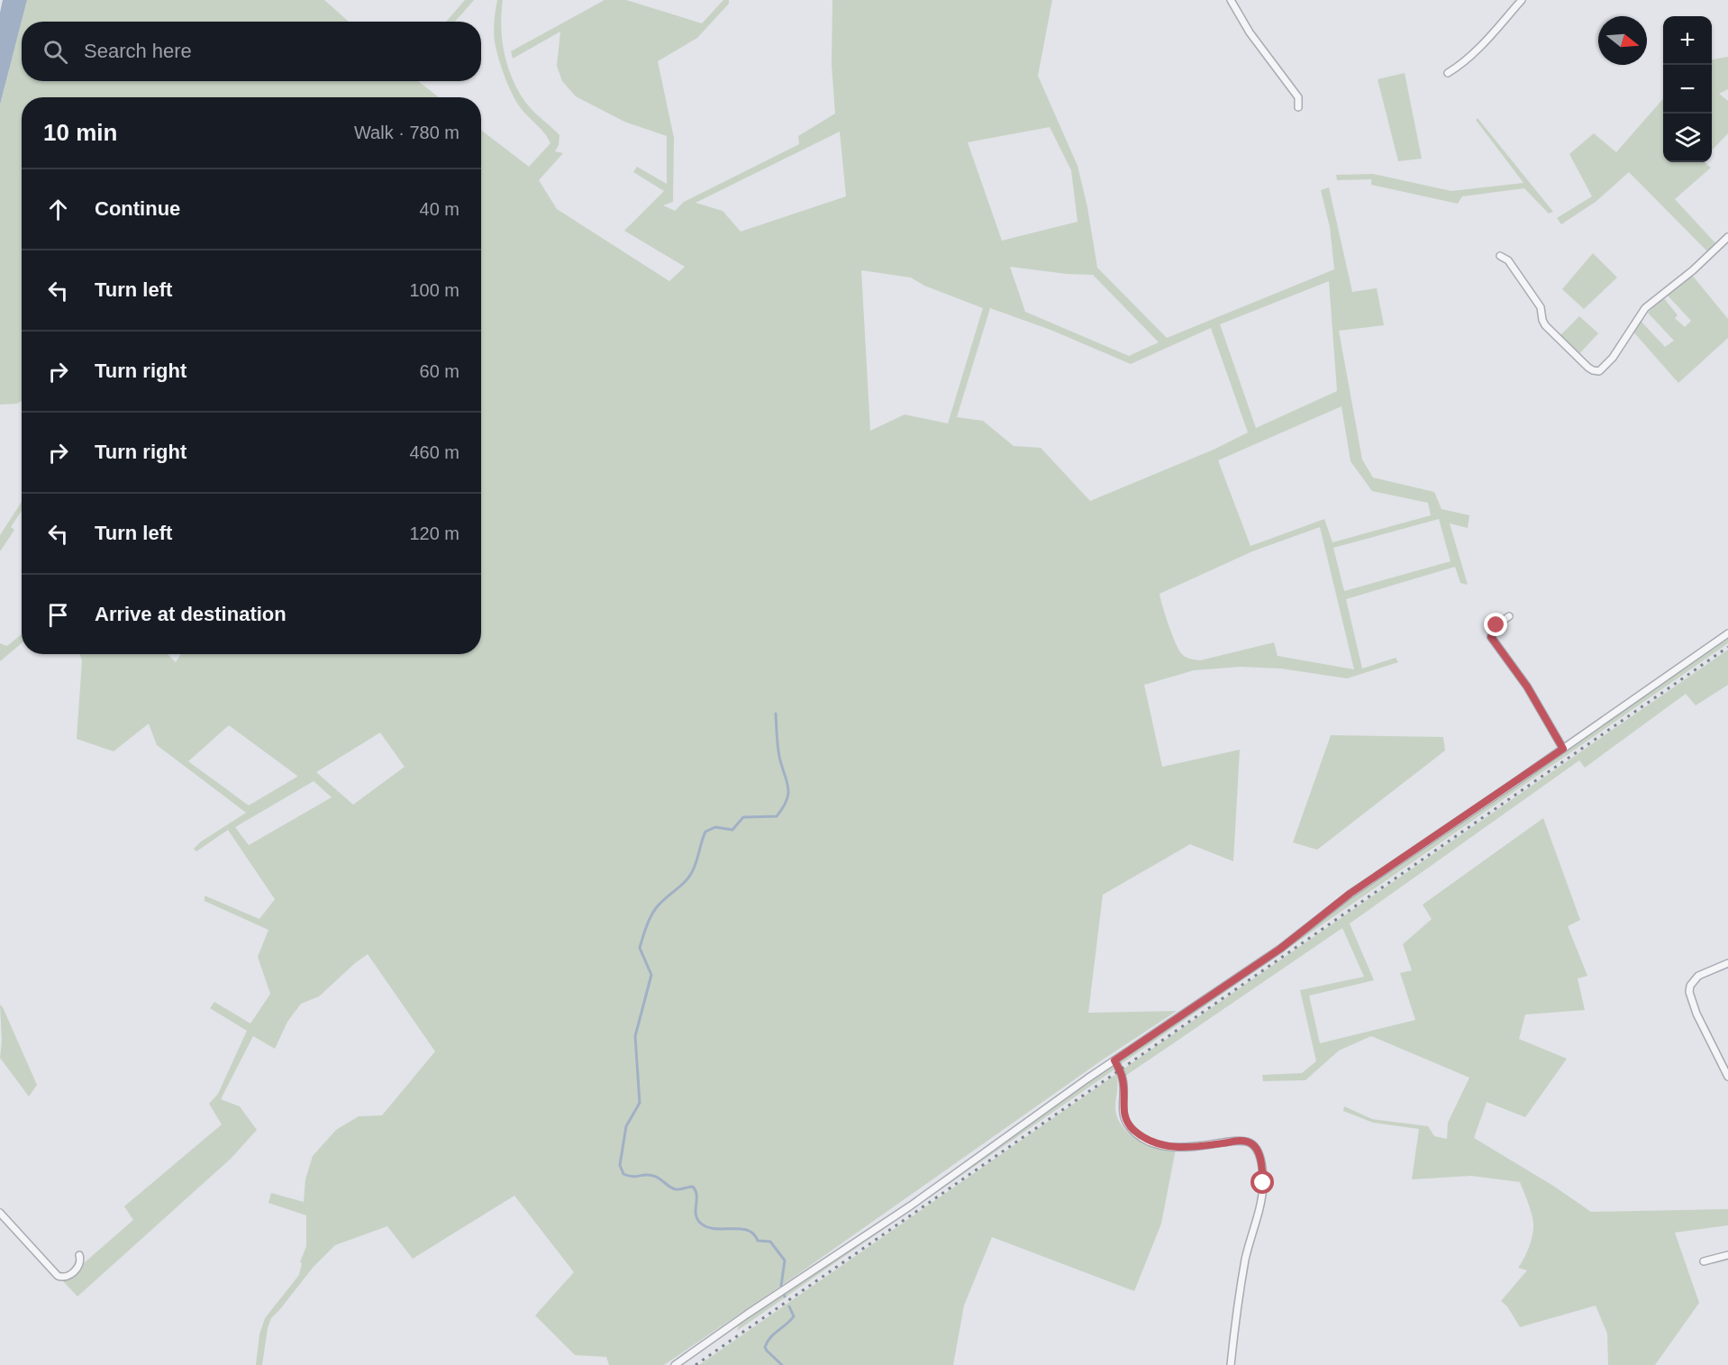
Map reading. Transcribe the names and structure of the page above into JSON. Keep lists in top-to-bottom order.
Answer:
{
  "north": "right",
  "page": {
    "map_buttons": ["+", "−"],
    "search": "Search here",
    "heading": ["10 min", "Walk · 780 m"],
    "list": [
      ["Continue", "40 m"],
      ["Turn left", "100 m"],
      ["Turn right", "60 m"],
      ["Turn right", "460 m"],
      ["Turn left", "120 m"],
      "Arrive at destination"
    ]
  }
}
